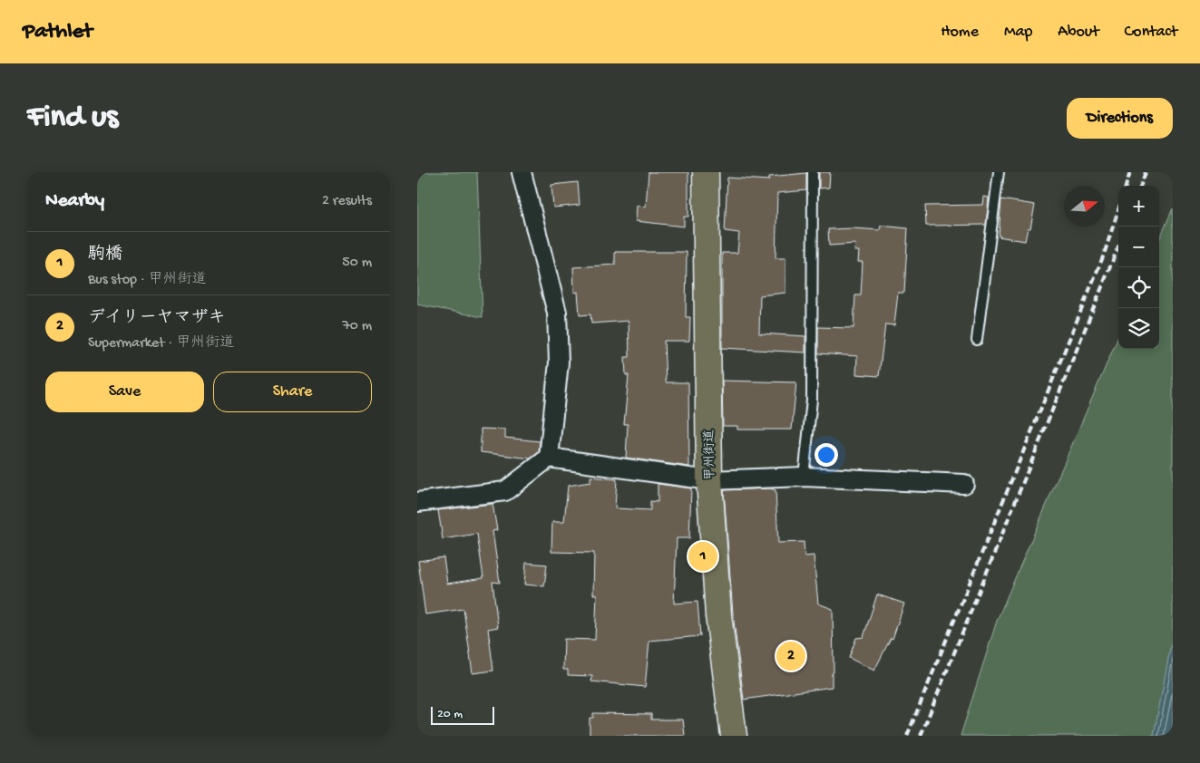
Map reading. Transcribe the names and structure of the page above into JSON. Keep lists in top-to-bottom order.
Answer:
{
  "streets": {
    "highway": ["甲州街道"]
  },
  "scale_bar": "20 m",
  "north": "right",
  "page": {
    "header": "Pathlet",
    "nav": [
      "Home",
      "Map",
      "About",
      "Contact"
    ],
    "buttons": [
      "Directions",
      ["Save", "Share"]
    ],
    "title": "Find us",
    "heading": ["Nearby", "2 results"],
    "map_buttons": ["+", "−"],
    "list": [
      {
        "mark": "1",
        "name": "駒橋",
        "note": "Bus stop · 甲州街道",
        "value": "50 m"
      },
      {
        "mark": "2",
        "name": "デイリーヤマザキ",
        "note": "Supermarket · 甲州街道",
        "value": "70 m"
      }
    ],
    "pins": ["1", "2"],
    "scale": "20 m"
  }
}
